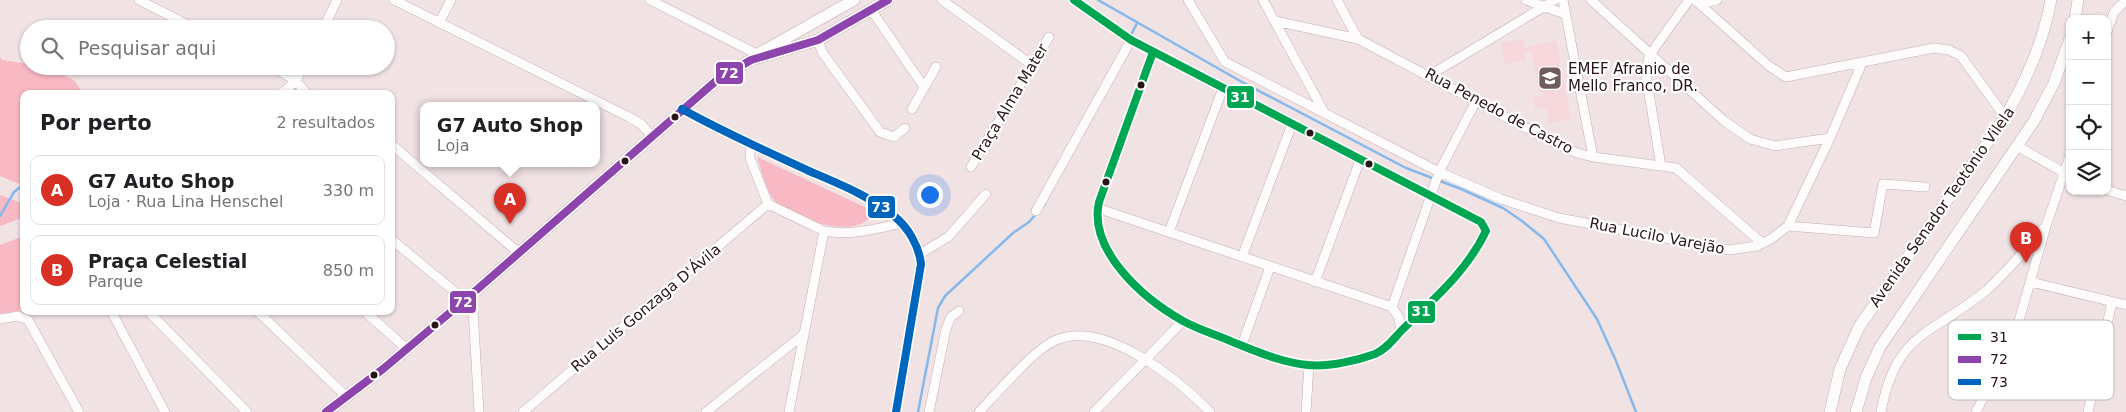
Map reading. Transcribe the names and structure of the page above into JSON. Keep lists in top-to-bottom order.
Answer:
{
  "streets": {
    "main road": ["Avenida Senador Teotônio Vilela"],
    "street": [
      "Praça Alma Mater",
      "Rua Penedo de Castro",
      "Rua Lucilo Varejão",
      "Rua Luis Gonzaga D'Ávila"
    ]
  },
  "crossings": [
    ["Rua Penedo de Castro", "Rua Lucilo Varejão"]
  ],
  "places": {
    "school or university": ["EMEF Afranio de Mello Franco, DR."]
  },
  "lines": ["transit line 31", "transit line 72", "transit line 73"],
  "legend": ["31", "72", "73"],
  "page": {
    "map_buttons": ["+", "−"],
    "search": "Pesquisar aqui",
    "heading": ["Por perto", "2 resultados"],
    "popup": ["G7 Auto Shop", "Loja"],
    "list": [
      {
        "mark": "A",
        "name": "G7 Auto Shop",
        "note": "Loja · Rua Lina Henschel",
        "value": "330 m"
      },
      {
        "mark": "B",
        "name": "Praça Celestial",
        "note": "Parque",
        "value": "850 m"
      }
    ],
    "pins": ["A", "B"]
  }
}
